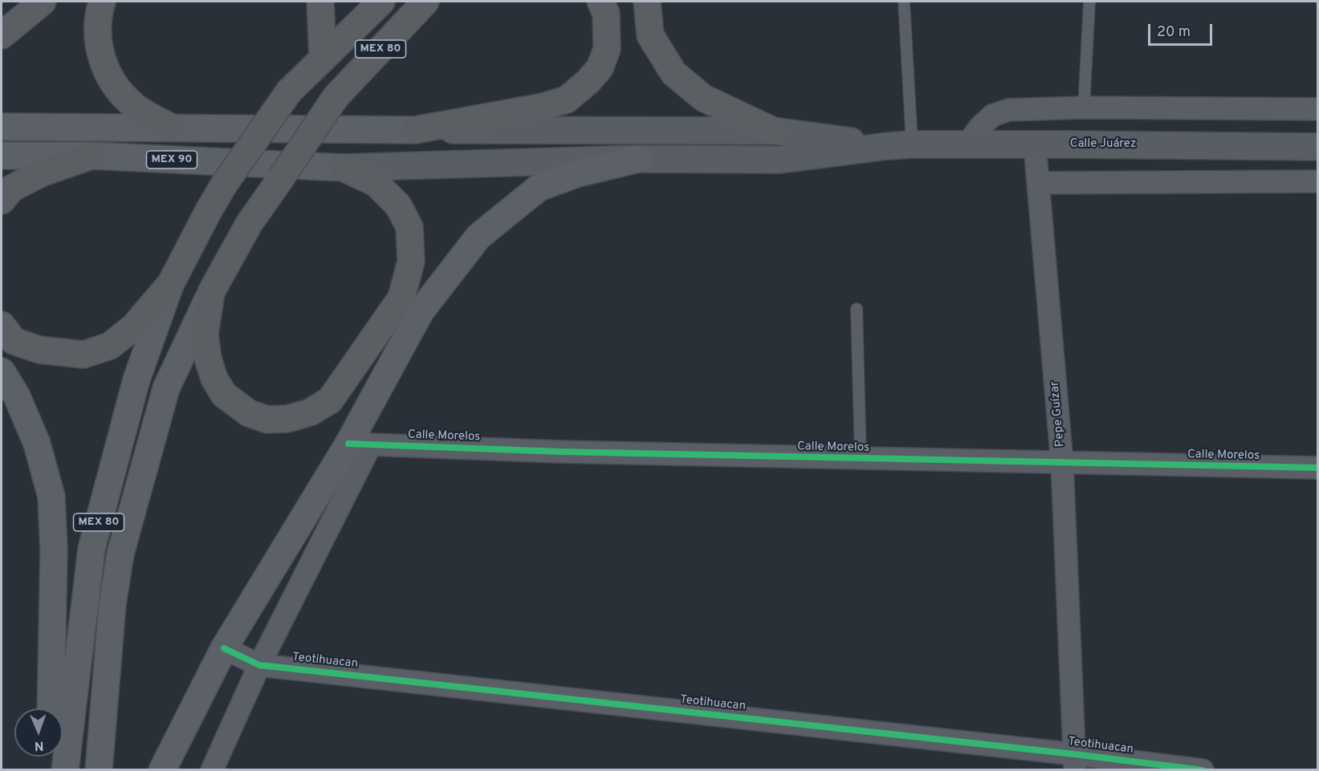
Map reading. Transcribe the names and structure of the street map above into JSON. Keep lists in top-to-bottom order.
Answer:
{
  "streets": {
    "highway": ["MEX 80"],
    "main road": ["Calle Juárez", "MEX 90"],
    "street": ["Pepe Guízar", "Calle Morelos", "Teotihuacan"]
  },
  "crossings": [
    ["Calle Juárez", "Pepe Guízar"],
    ["Pepe Guízar", "Calle Morelos"],
    ["Pepe Guízar", "Teotihuacan"]
  ],
  "scale_bar": "20 m",
  "north": "bottom"
}
